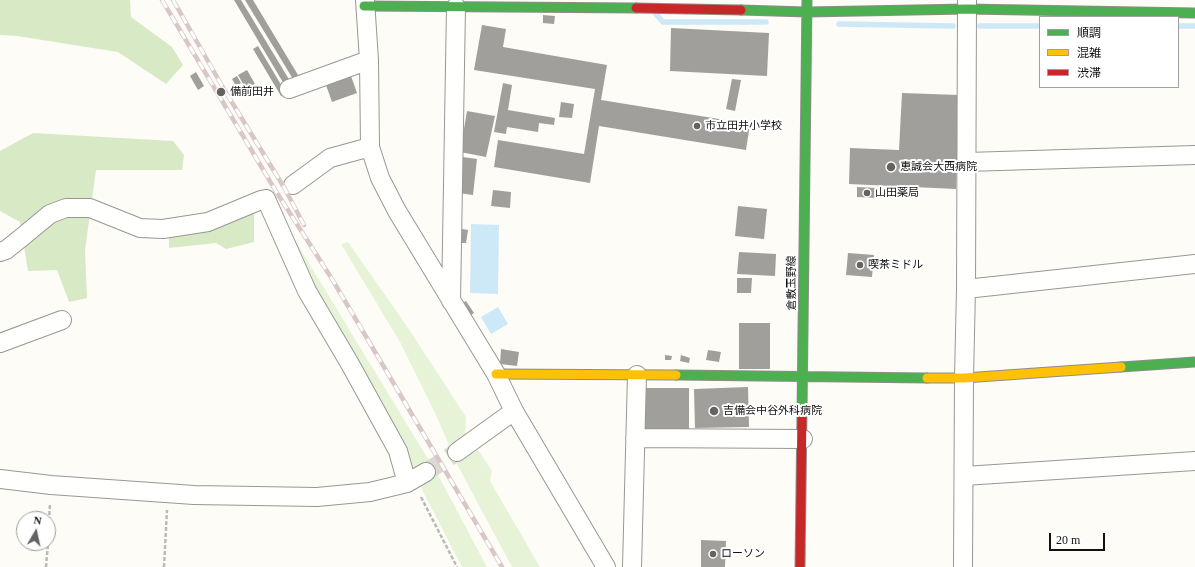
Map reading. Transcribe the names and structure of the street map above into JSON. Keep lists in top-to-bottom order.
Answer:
{
  "streets": {
    "street": ["倉敷玉野線"]
  },
  "places": [
    "備前田井",
    "市立田井小学校",
    "恵誠会大西病院",
    "山田薬局",
    "喫茶ミドル",
    "吉備会中谷外科病院",
    "ローソン"
  ],
  "legend": ["順調", "混雑", "渋滞"],
  "scale_bar": "20 m",
  "north": "top"
}
